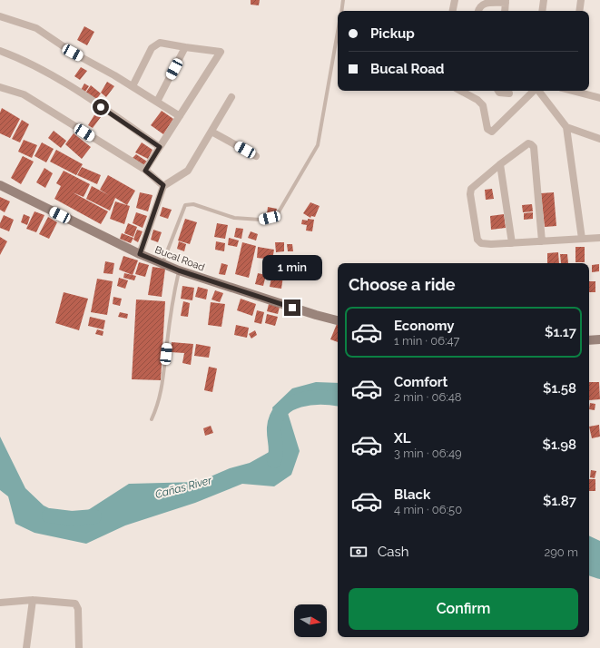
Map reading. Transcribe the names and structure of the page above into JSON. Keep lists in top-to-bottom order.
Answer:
{
  "streets": {
    "street": ["Bucal Road"]
  },
  "water": ["Cañas River"],
  "north": "right",
  "page": {
    "banner": ["Pickup", "Bucal Road"],
    "bubble": "1 min",
    "heading": "Choose a ride",
    "list": [
      {
        "name": "Economy",
        "note": "1 min · 06:47",
        "value": "$1.17"
      },
      {
        "name": "Comfort",
        "note": "2 min · 06:48",
        "value": "$1.58"
      },
      {
        "name": "XL",
        "note": "3 min · 06:49",
        "value": "$1.98"
      },
      {
        "name": "Black",
        "note": "4 min · 06:50",
        "value": "$1.87"
      }
    ],
    "pay": ["Cash", "290 m"],
    "buttons": "Confirm"
  }
}
